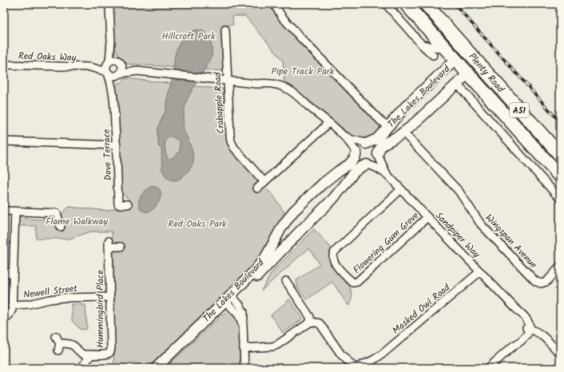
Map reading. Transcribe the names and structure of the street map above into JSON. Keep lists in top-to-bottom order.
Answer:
{
  "streets": {
    "highway": ["Plenty Road", "A51"],
    "street": [
      "Red Oaks Way",
      "The Lakes Boulevard",
      "Crabapple Road",
      "Dove Terrace",
      "Sandpiper Way",
      "Wingspan Avenue",
      "Flowering Gum Grove",
      "Newell Street",
      "Hummingbird Place",
      "Masked Owl Road"
    ]
  },
  "crossings": [
    ["Red Oaks Way", "Dove Terrace"],
    ["Plenty Road", "The Lakes Boulevard"],
    ["The Lakes Boulevard", "Sandpiper Way"],
    ["The Lakes Boulevard", "Wingspan Avenue"],
    ["Sandpiper Way", "Flowering Gum Grove"],
    ["Sandpiper Way", "Masked Owl Road"],
    ["Newell Street", "Hummingbird Place"]
  ],
  "parks": [
    "Hillcroft Park",
    "Pipe Track Park",
    "Flame Walkway",
    "Red Oaks Park"
  ]
}
